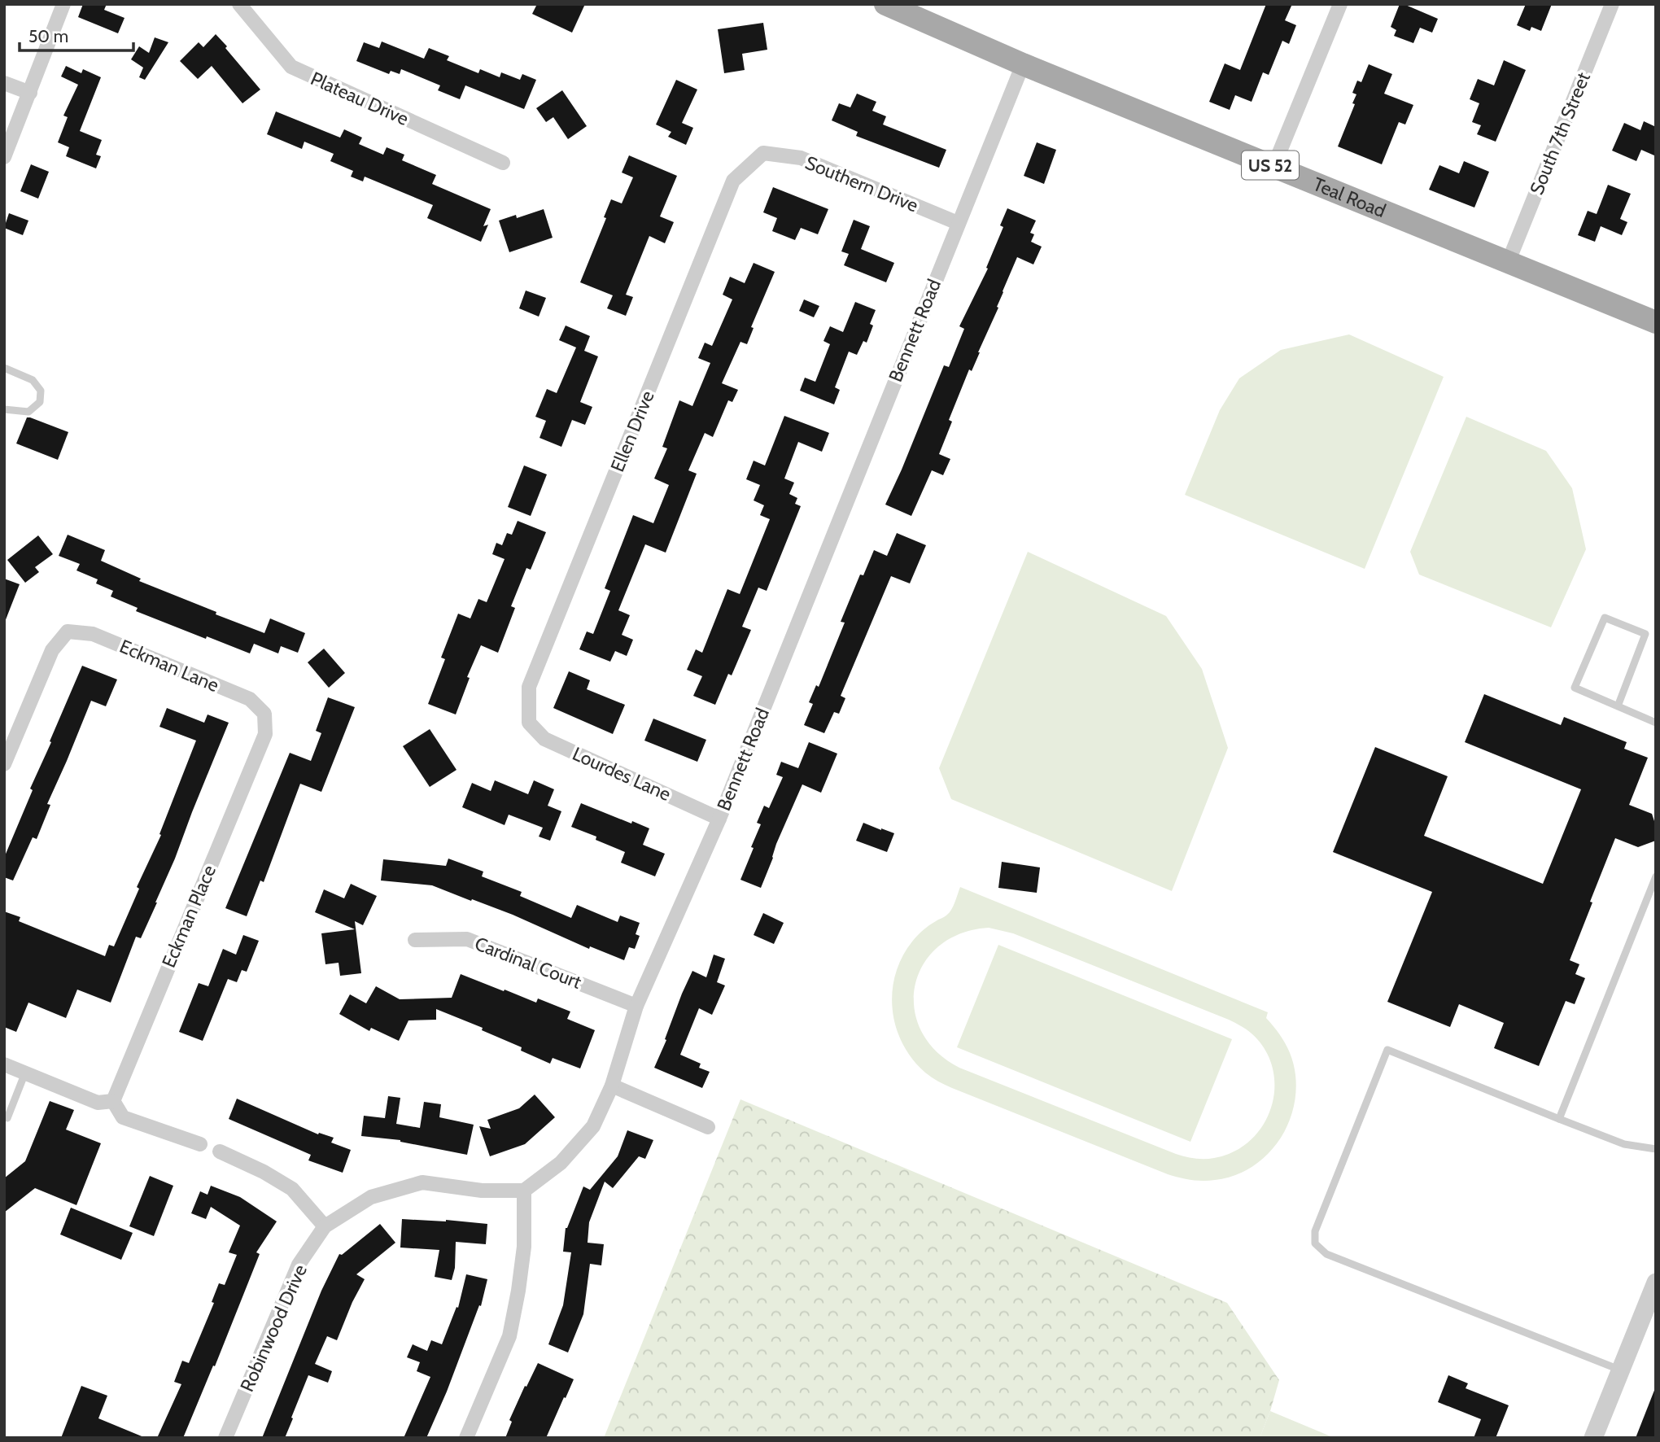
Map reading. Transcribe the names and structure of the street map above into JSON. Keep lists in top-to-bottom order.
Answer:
{
  "streets": {
    "main road": ["US 52", "Teal Road"],
    "street": [
      "Plateau Drive",
      "South 7th Street",
      "Southern Drive",
      "Bennett Road",
      "Ellen Drive",
      "Eckman Lane",
      "Lourdes Lane",
      "Eckman Place",
      "Cardinal Court",
      "Robinwood Drive"
    ]
  },
  "crossings": [
    ["South 7th Street", "Teal Road"],
    ["Southern Drive", "Bennett Road"],
    ["Southern Drive", "Ellen Drive"],
    ["Teal Road", "Bennett Road"],
    ["Bennett Road", "Lourdes Lane"],
    ["Bennett Road", "Cardinal Court"],
    ["Bennett Road", "Robinwood Drive"],
    ["Ellen Drive", "Lourdes Lane"],
    ["Eckman Lane", "Eckman Place"]
  ],
  "scale_bar": "50 m"
}
